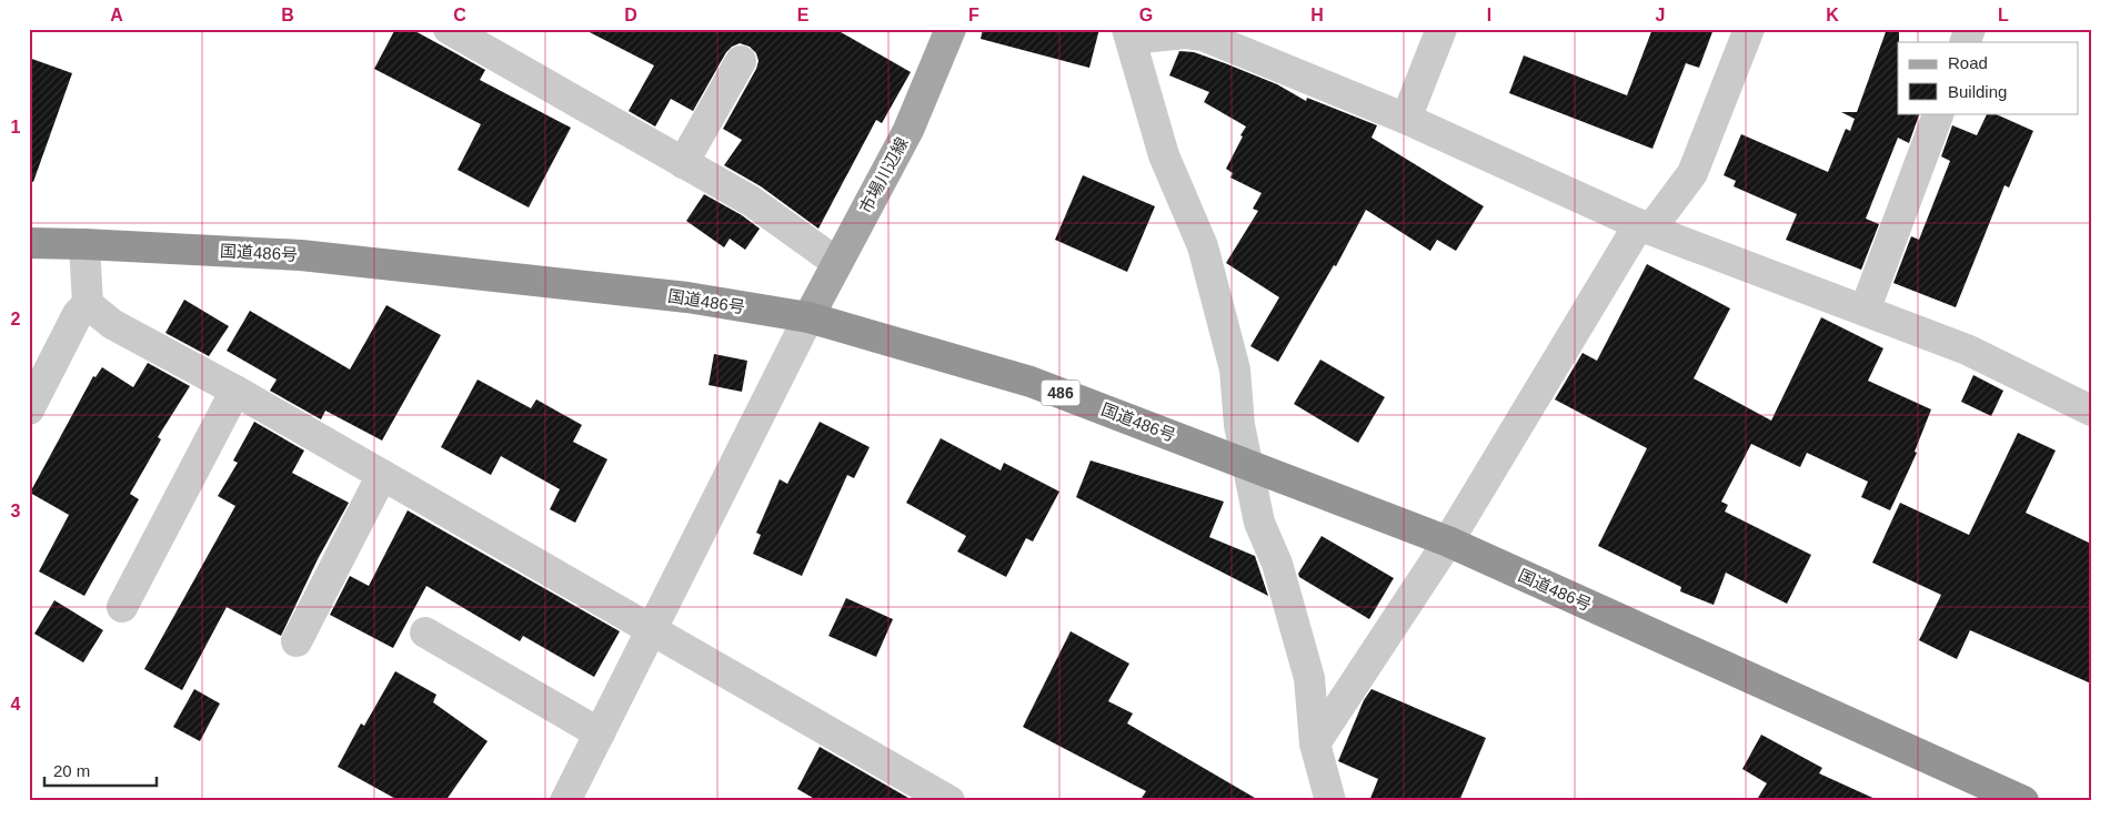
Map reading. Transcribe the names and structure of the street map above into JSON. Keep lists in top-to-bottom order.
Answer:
{
  "streets": {
    "highway": ["国道486号", "486"],
    "main road": ["市場川辺線"]
  },
  "crossings": [
    ["市場川辺線", "国道486号"]
  ],
  "legend": ["Road", "Building"],
  "scale_bar": "20 m",
  "grid": {
    "columns": [
      "A",
      "B",
      "C",
      "D",
      "E",
      "F",
      "G",
      "H",
      "I",
      "J",
      "K",
      "L"
    ],
    "rows": [
      "1",
      "2",
      "3",
      "4"
    ]
  }
}
